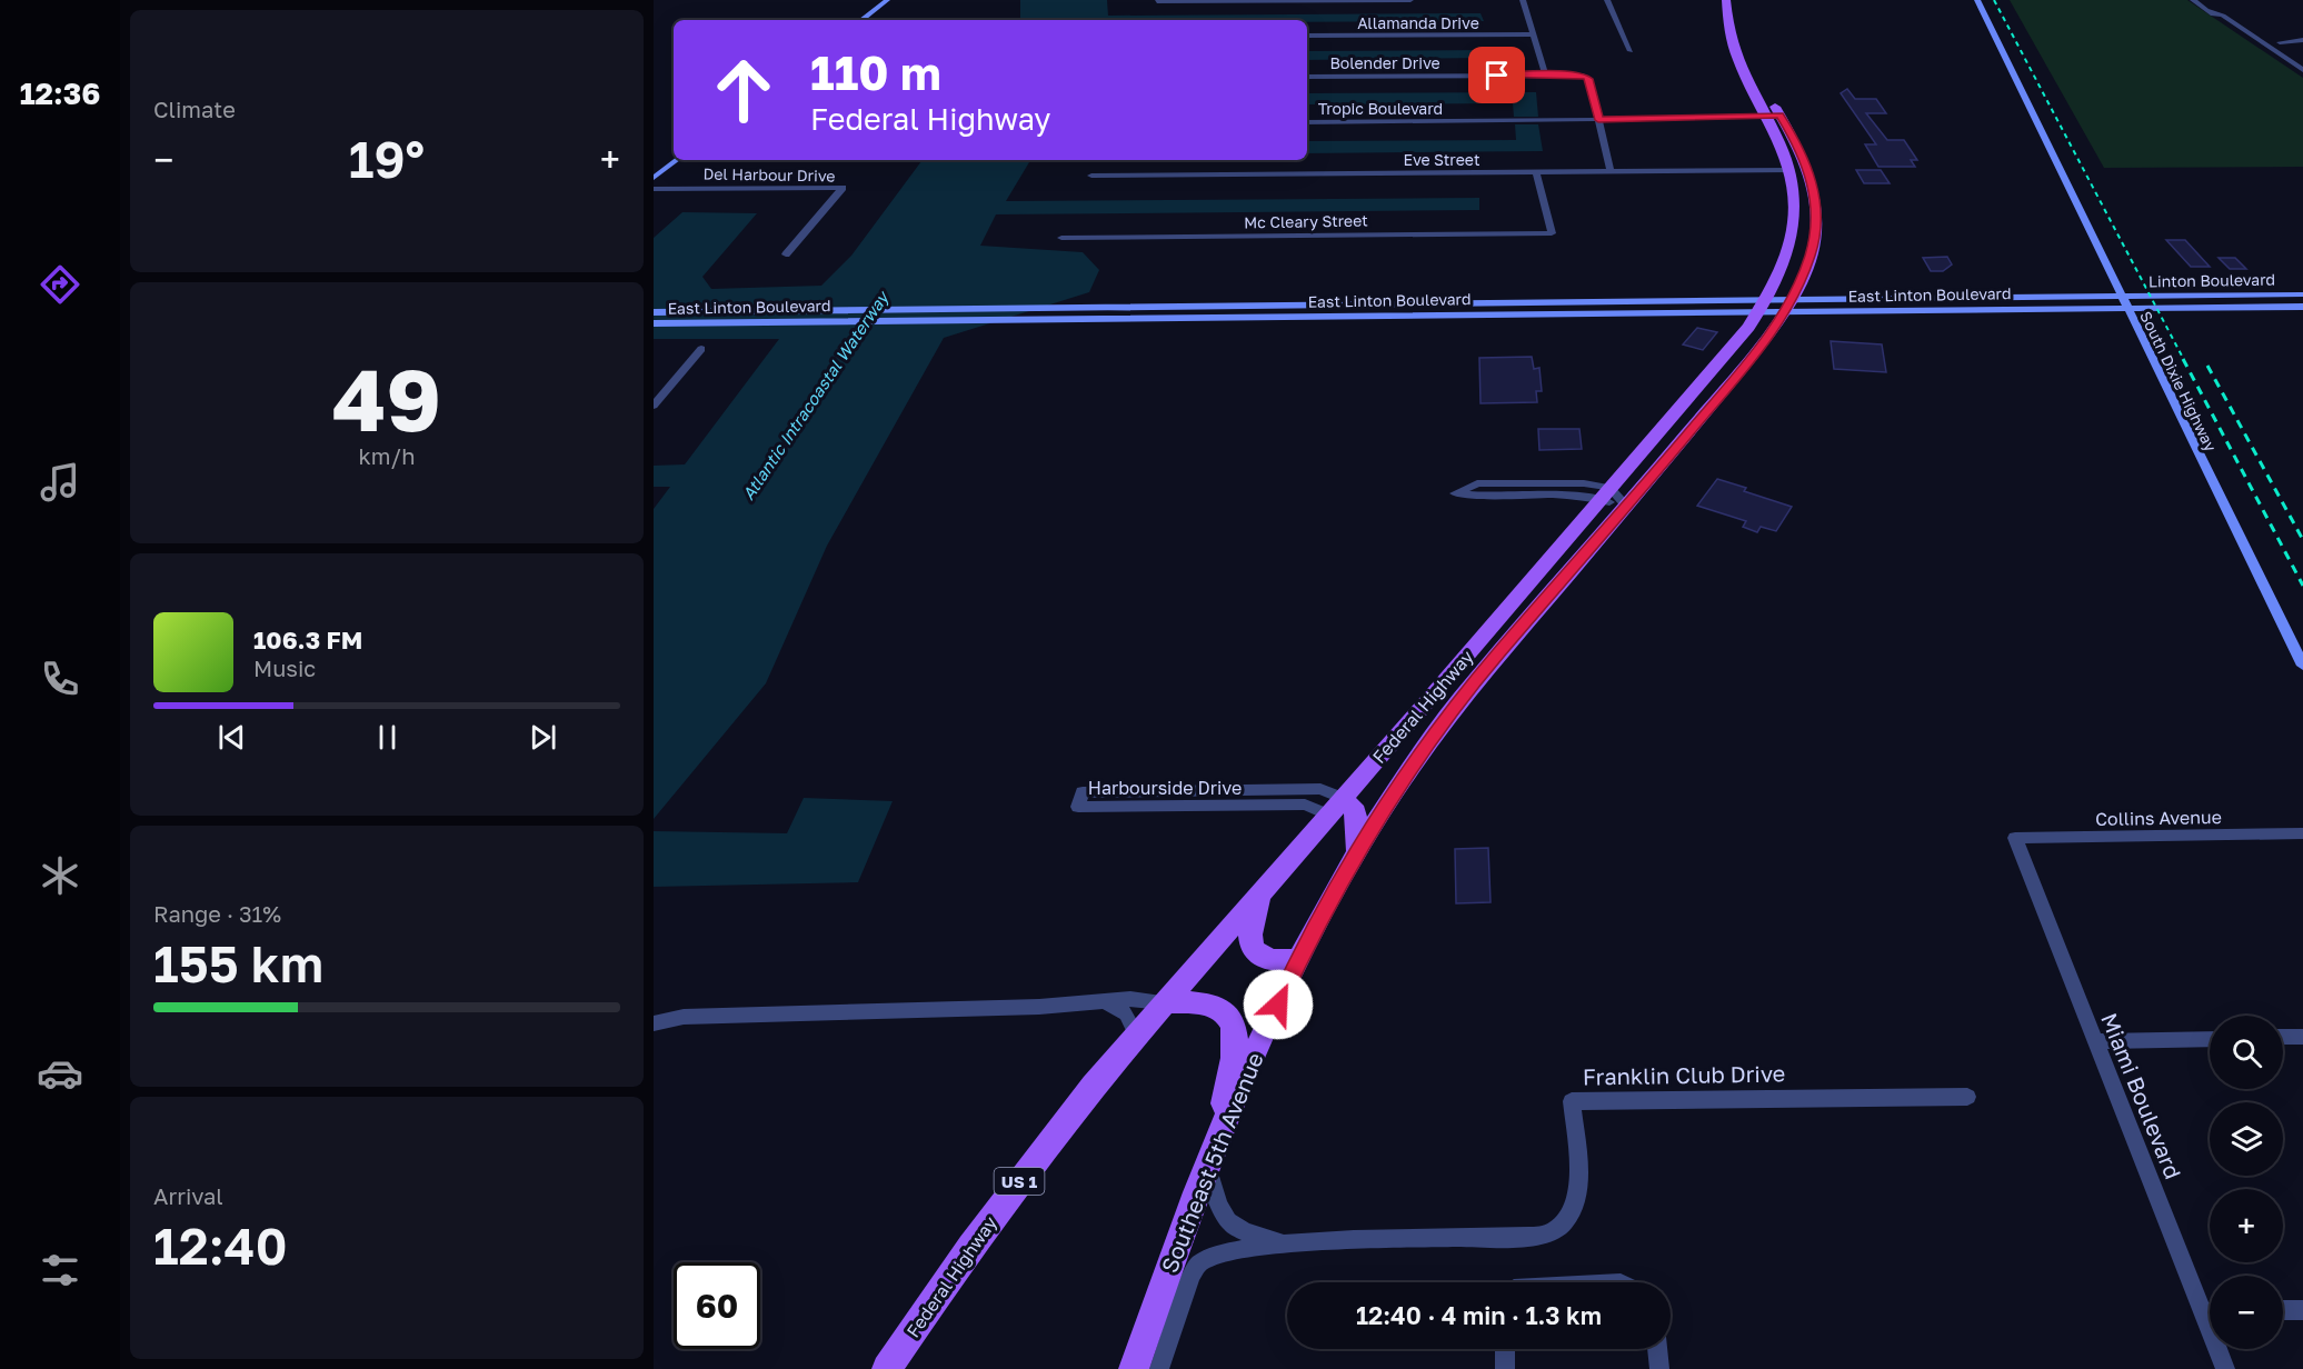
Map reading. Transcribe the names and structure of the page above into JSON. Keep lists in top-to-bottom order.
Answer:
{
  "streets": {
    "main road": [
      "Linton Boulevard",
      "East Linton Boulevard",
      "South Dixie Highway",
      "Federal Highway",
      "Southeast 5th Avenue",
      "US 1"
    ],
    "street": [
      "Allamanda Drive",
      "Bolender Drive",
      "Tropic Boulevard",
      "Eve Street",
      "Del Harbour Drive",
      "Mc Cleary Street",
      "Harbourside Drive",
      "Collins Avenue",
      "Franklin Club Drive",
      "Miami Boulevard"
    ]
  },
  "crossings": [
    ["Bolender Drive", "Tropic Boulevard"],
    ["Tropic Boulevard", "Federal Highway"],
    ["Eve Street", "Mc Cleary Street"],
    ["Eve Street", "Federal Highway"],
    ["Linton Boulevard", "East Linton Boulevard"],
    ["Linton Boulevard", "South Dixie Highway"],
    ["East Linton Boulevard", "South Dixie Highway"],
    ["East Linton Boulevard", "Federal Highway"],
    ["Federal Highway", "Harbourside Drive"],
    ["Federal Highway", "Southeast 5th Avenue"],
    ["Collins Avenue", "Miami Boulevard"],
    ["Franklin Club Drive", "Southeast 5th Avenue"]
  ],
  "water": ["Atlantic Intracoastal Waterway"],
  "page": {
    "tabs": "12:36",
    "tile": [
      "Climate",
      ["49", "km/h"],
      ["Range · 31%", "155 km"],
      ["Arrival", "12:40"]
    ],
    "turn": ["110 m", "Federal Highway"],
    "heat": ["−", "19°", "+"],
    "song": ["106.3 FM", "Music"],
    "map_buttons": ["+", "−"],
    "limit": "60",
    "trip": "12:40 · 4 min · 1.3 km"
  }
}
